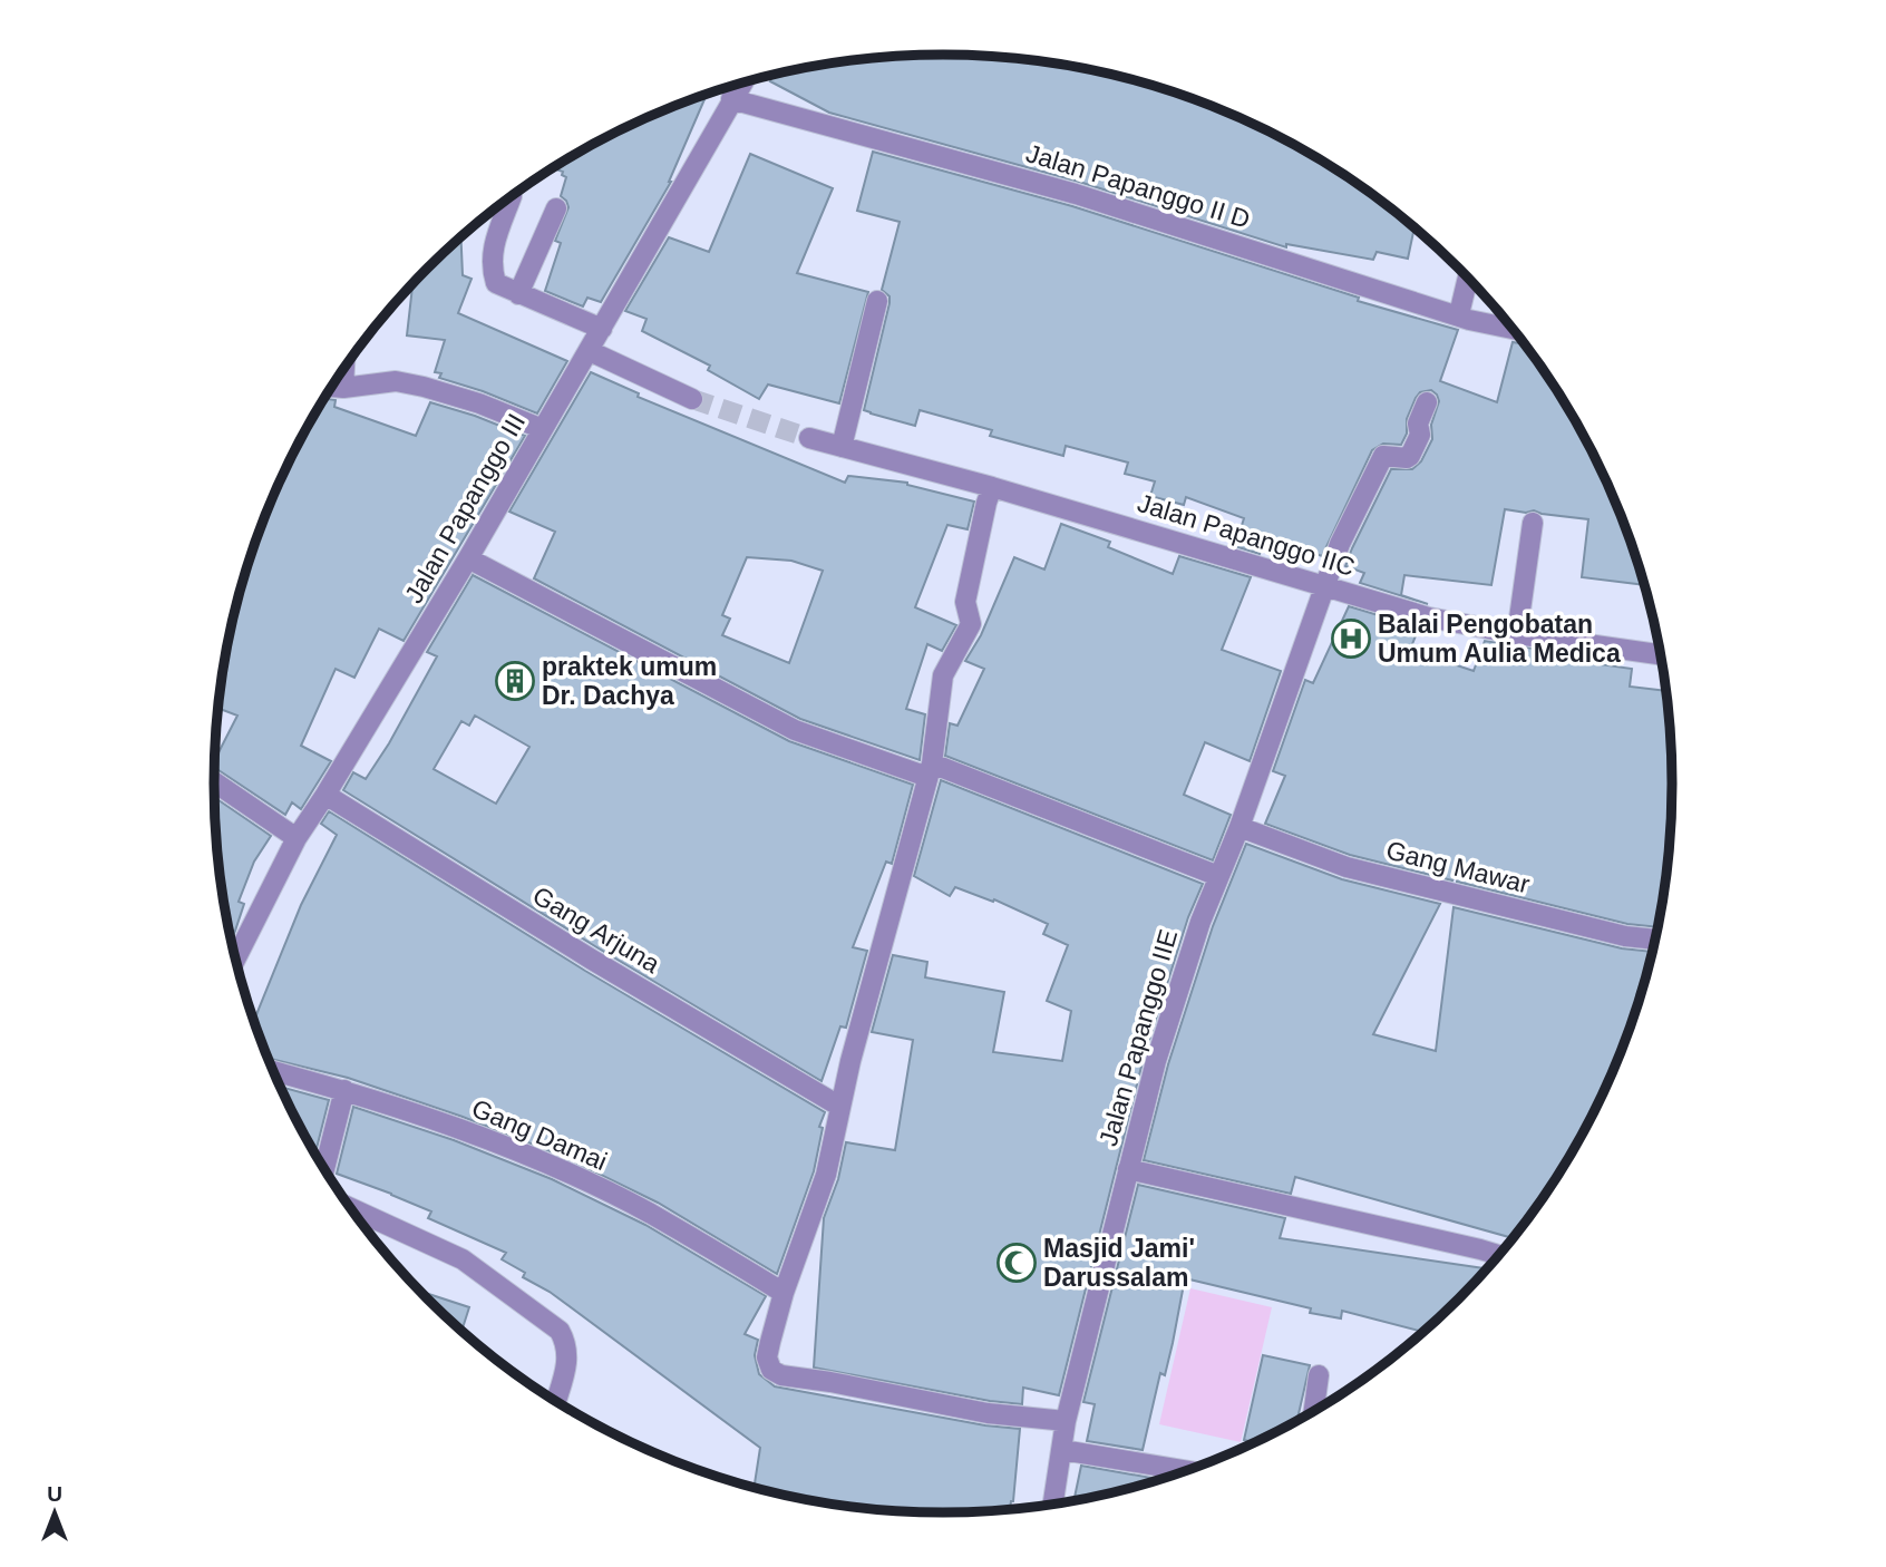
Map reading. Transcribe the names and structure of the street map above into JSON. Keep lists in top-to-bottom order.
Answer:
{
  "streets": {
    "street": [
      "Jalan Papanggo II D",
      "Jalan Papanggo III",
      "Jalan Papanggo IIC",
      "Gang Mawar",
      "Gang Arjuna",
      "Jalan Papanggo IIE",
      "Gang Damai"
    ]
  },
  "crossings": [
    ["Jalan Papanggo II D", "Jalan Papanggo III"],
    ["Jalan Papanggo III", "Gang Arjuna"],
    ["Jalan Papanggo IIC", "Jalan Papanggo IIE"],
    ["Gang Mawar", "Jalan Papanggo IIE"]
  ],
  "places": {
    "hospital": ["Balai Pengobatan Umum Aulia Medica"],
    "building": ["praktek umum Dr. Dachya"],
    "mosque": ["Masjid Jami' Darussalam"]
  },
  "north": "top"
}
